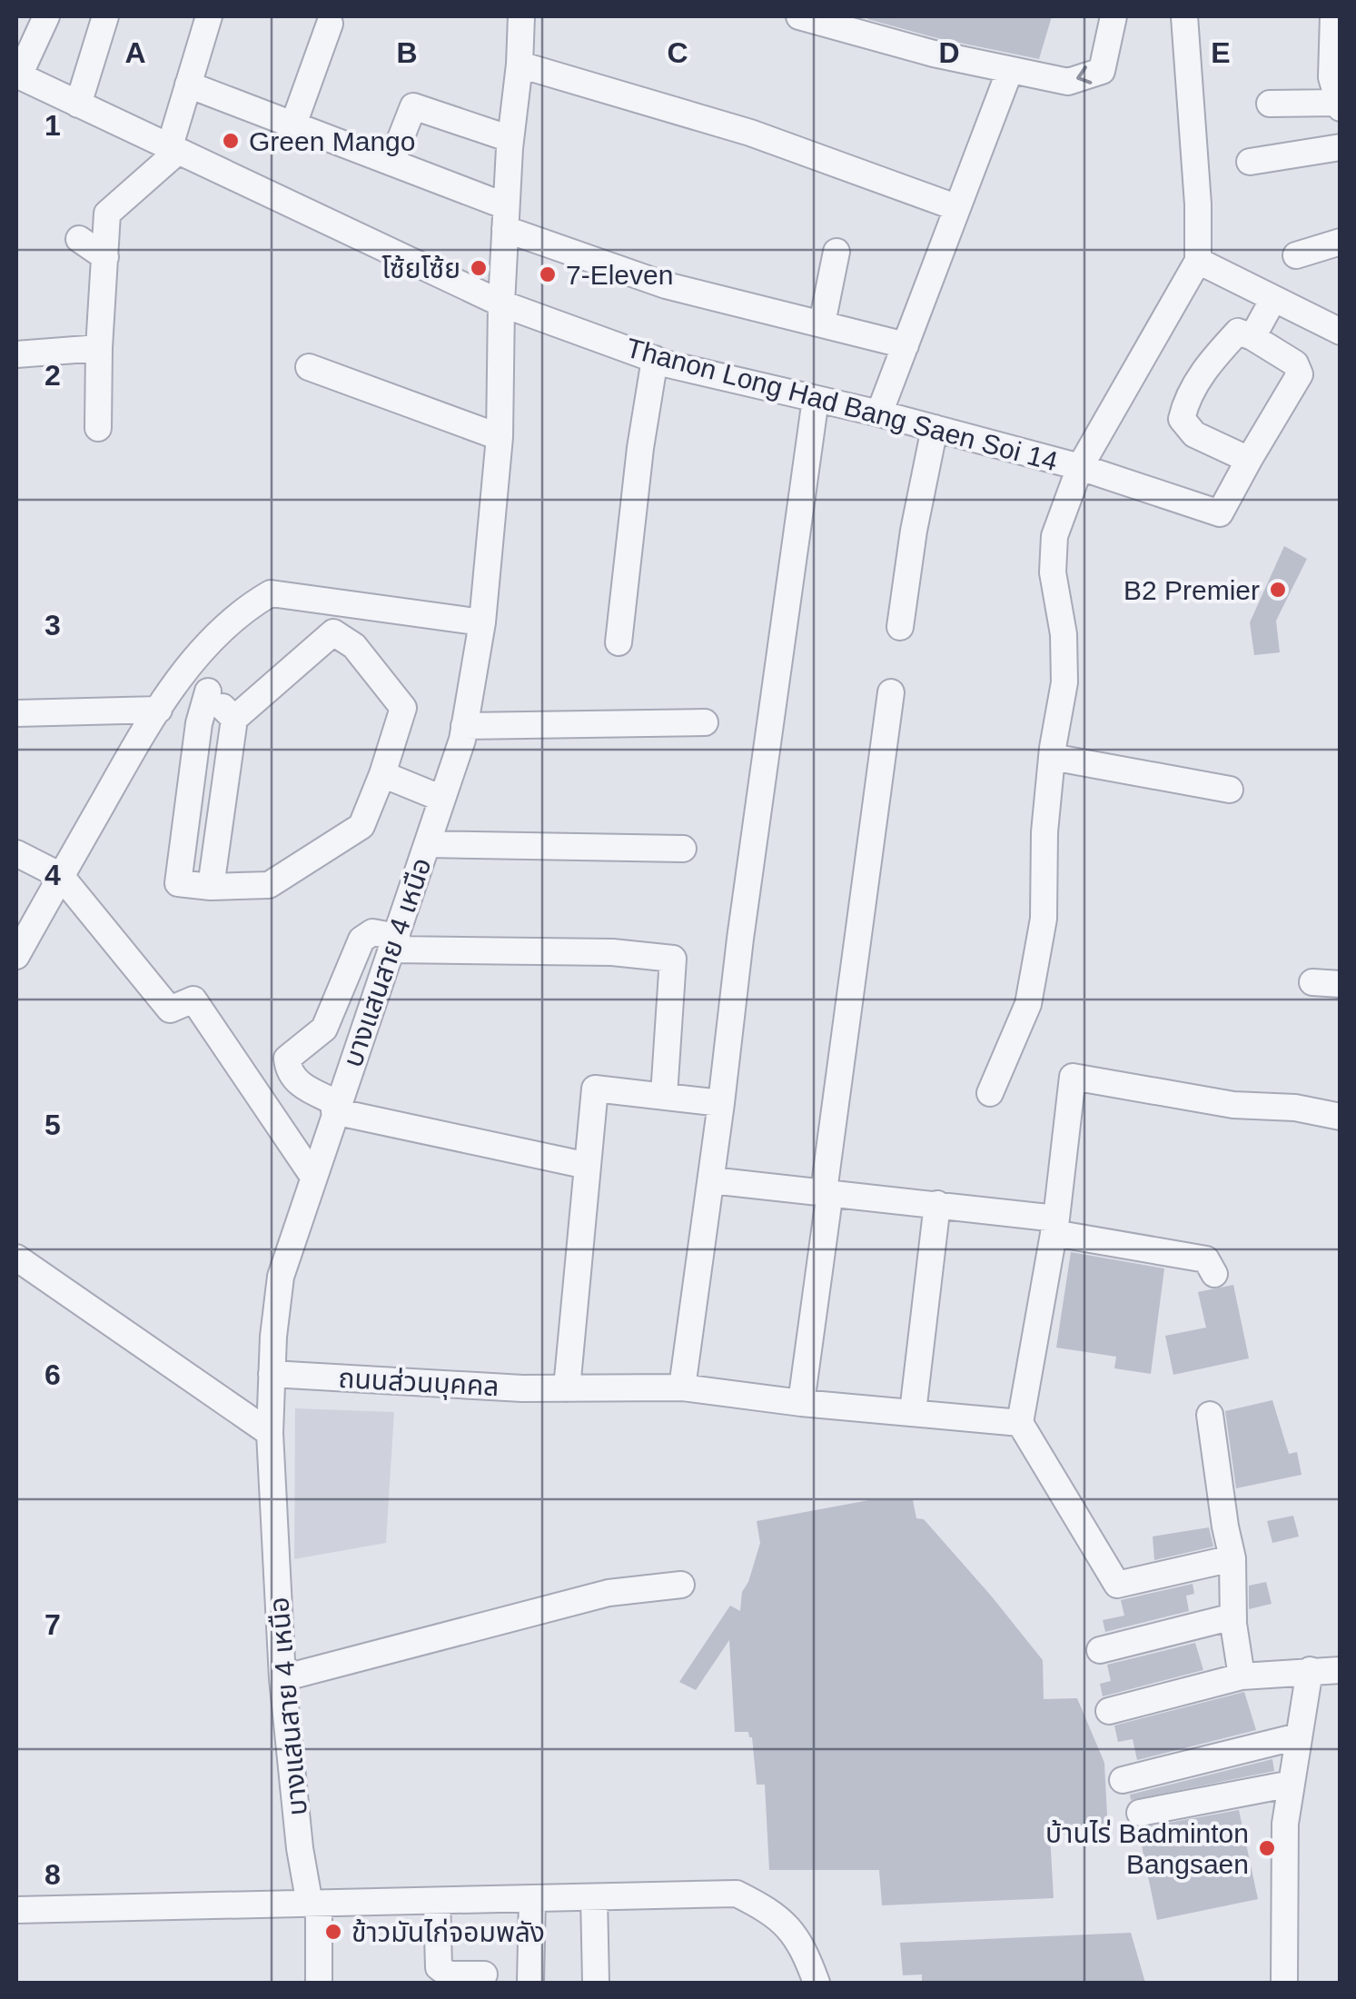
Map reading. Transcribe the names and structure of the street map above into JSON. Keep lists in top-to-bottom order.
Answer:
{
  "streets": {
    "street": ["Thanon Long Had Bang Saen Soi 14", "บางแสนสาย 4 เหนือ", "ถนนส่วนบุคคล"]
  },
  "crossings": [
    ["Thanon Long Had Bang Saen Soi 14", "บางแสนสาย 4 เหนือ"],
    ["บางแสนสาย 4 เหนือ", "ถนนส่วนบุคคล"]
  ],
  "places": [
    "Green Mango",
    "โซ้ยโซ้ย",
    "7-Eleven",
    "B2 Premier",
    "บ้านไร่ Badminton Bangsaen",
    "ข้าวมันไก่จอมพลัง"
  ],
  "grid": {
    "columns": [
      "A",
      "B",
      "C",
      "D",
      "E"
    ],
    "rows": [
      "1",
      "2",
      "3",
      "4",
      "5",
      "6",
      "7",
      "8"
    ]
  }
}
